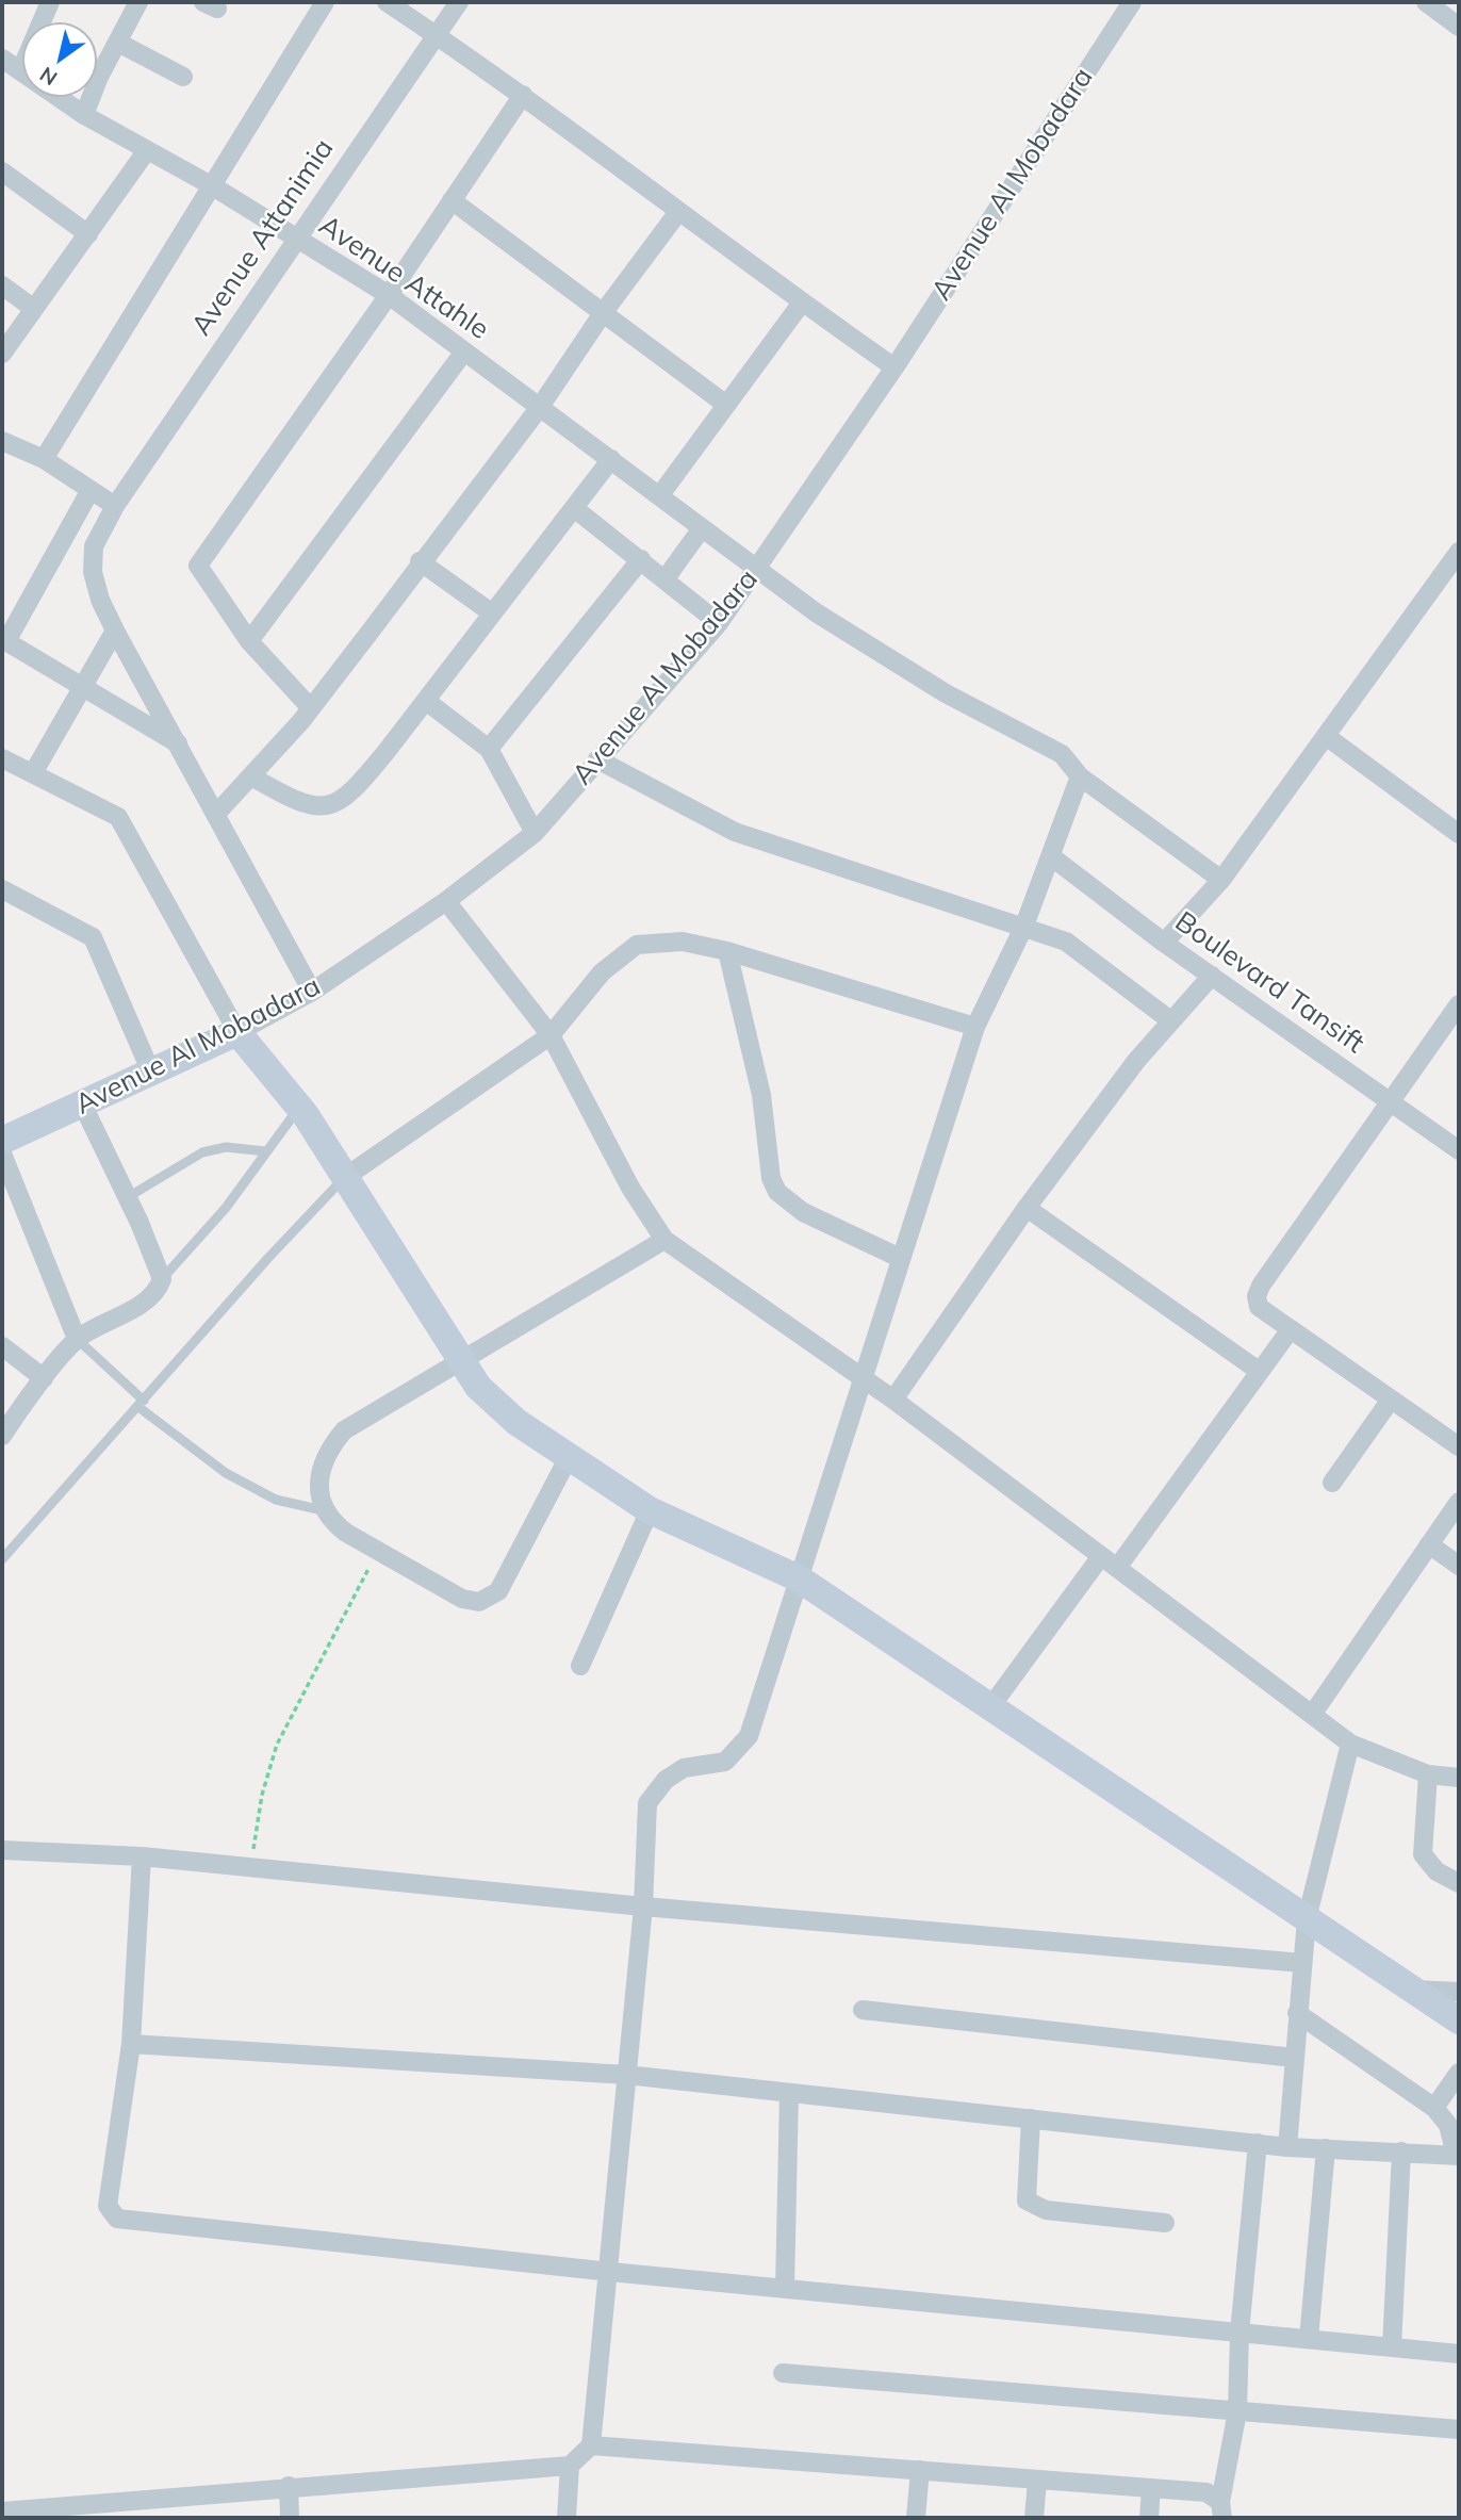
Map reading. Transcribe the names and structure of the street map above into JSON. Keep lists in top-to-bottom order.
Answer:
{
  "streets": {
    "street": [
      "Avenue Al Mobadara",
      "Avenue Attanimia",
      "Avenue Attahle",
      "Boulevard Tansift"
    ]
  },
  "crossings": [
    ["Avenue Al Mobadara", "Avenue Attanimia"],
    ["Avenue Al Mobadara", "Avenue Attahle"],
    ["Avenue Attanimia", "Avenue Attahle"]
  ],
  "north": "bottom left"
}
